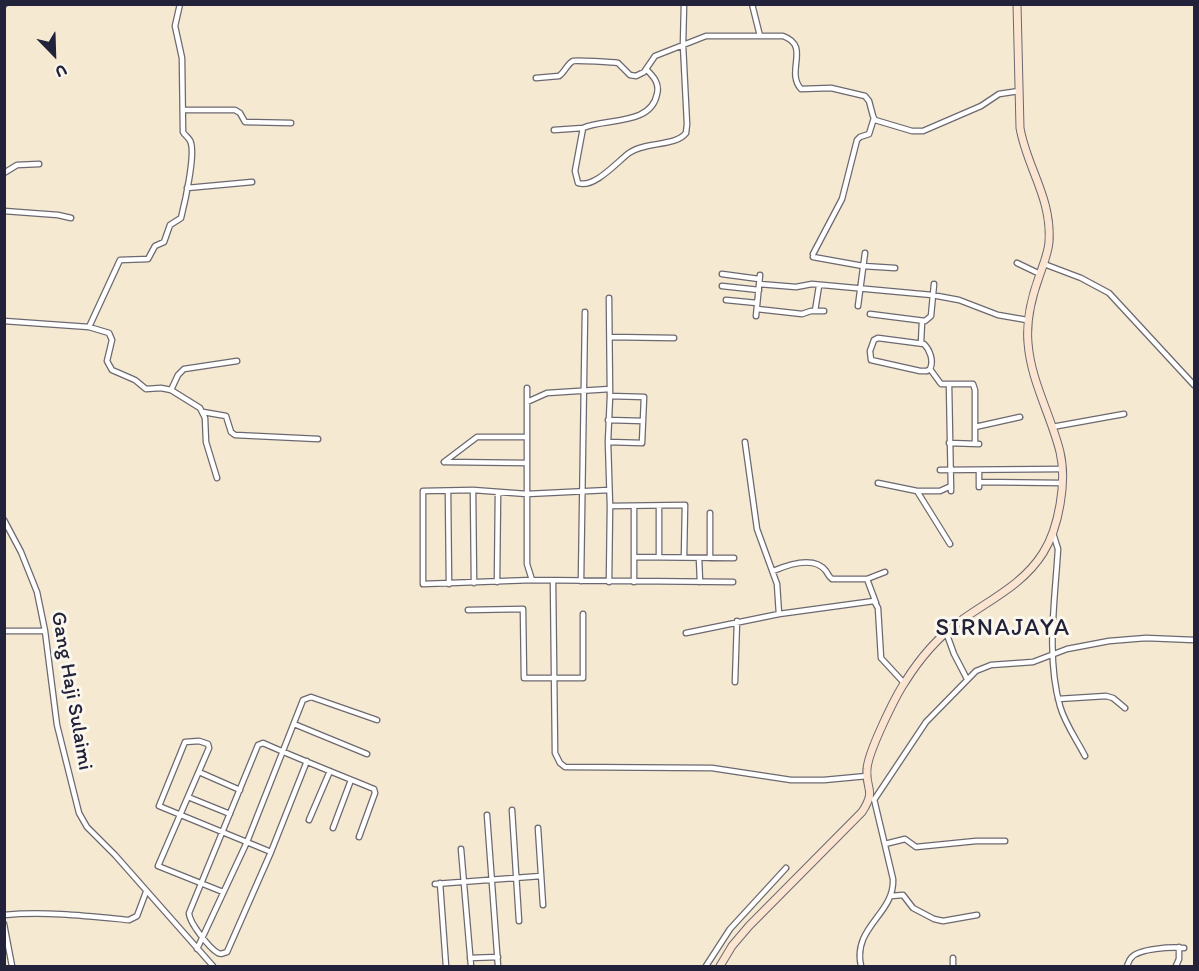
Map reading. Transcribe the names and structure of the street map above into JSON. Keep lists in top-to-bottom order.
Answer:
{
  "streets": {
    "street": ["Gang Haji Sulaimi"]
  },
  "districts": ["SIRNAJAYA"],
  "north": "bottom right"
}
